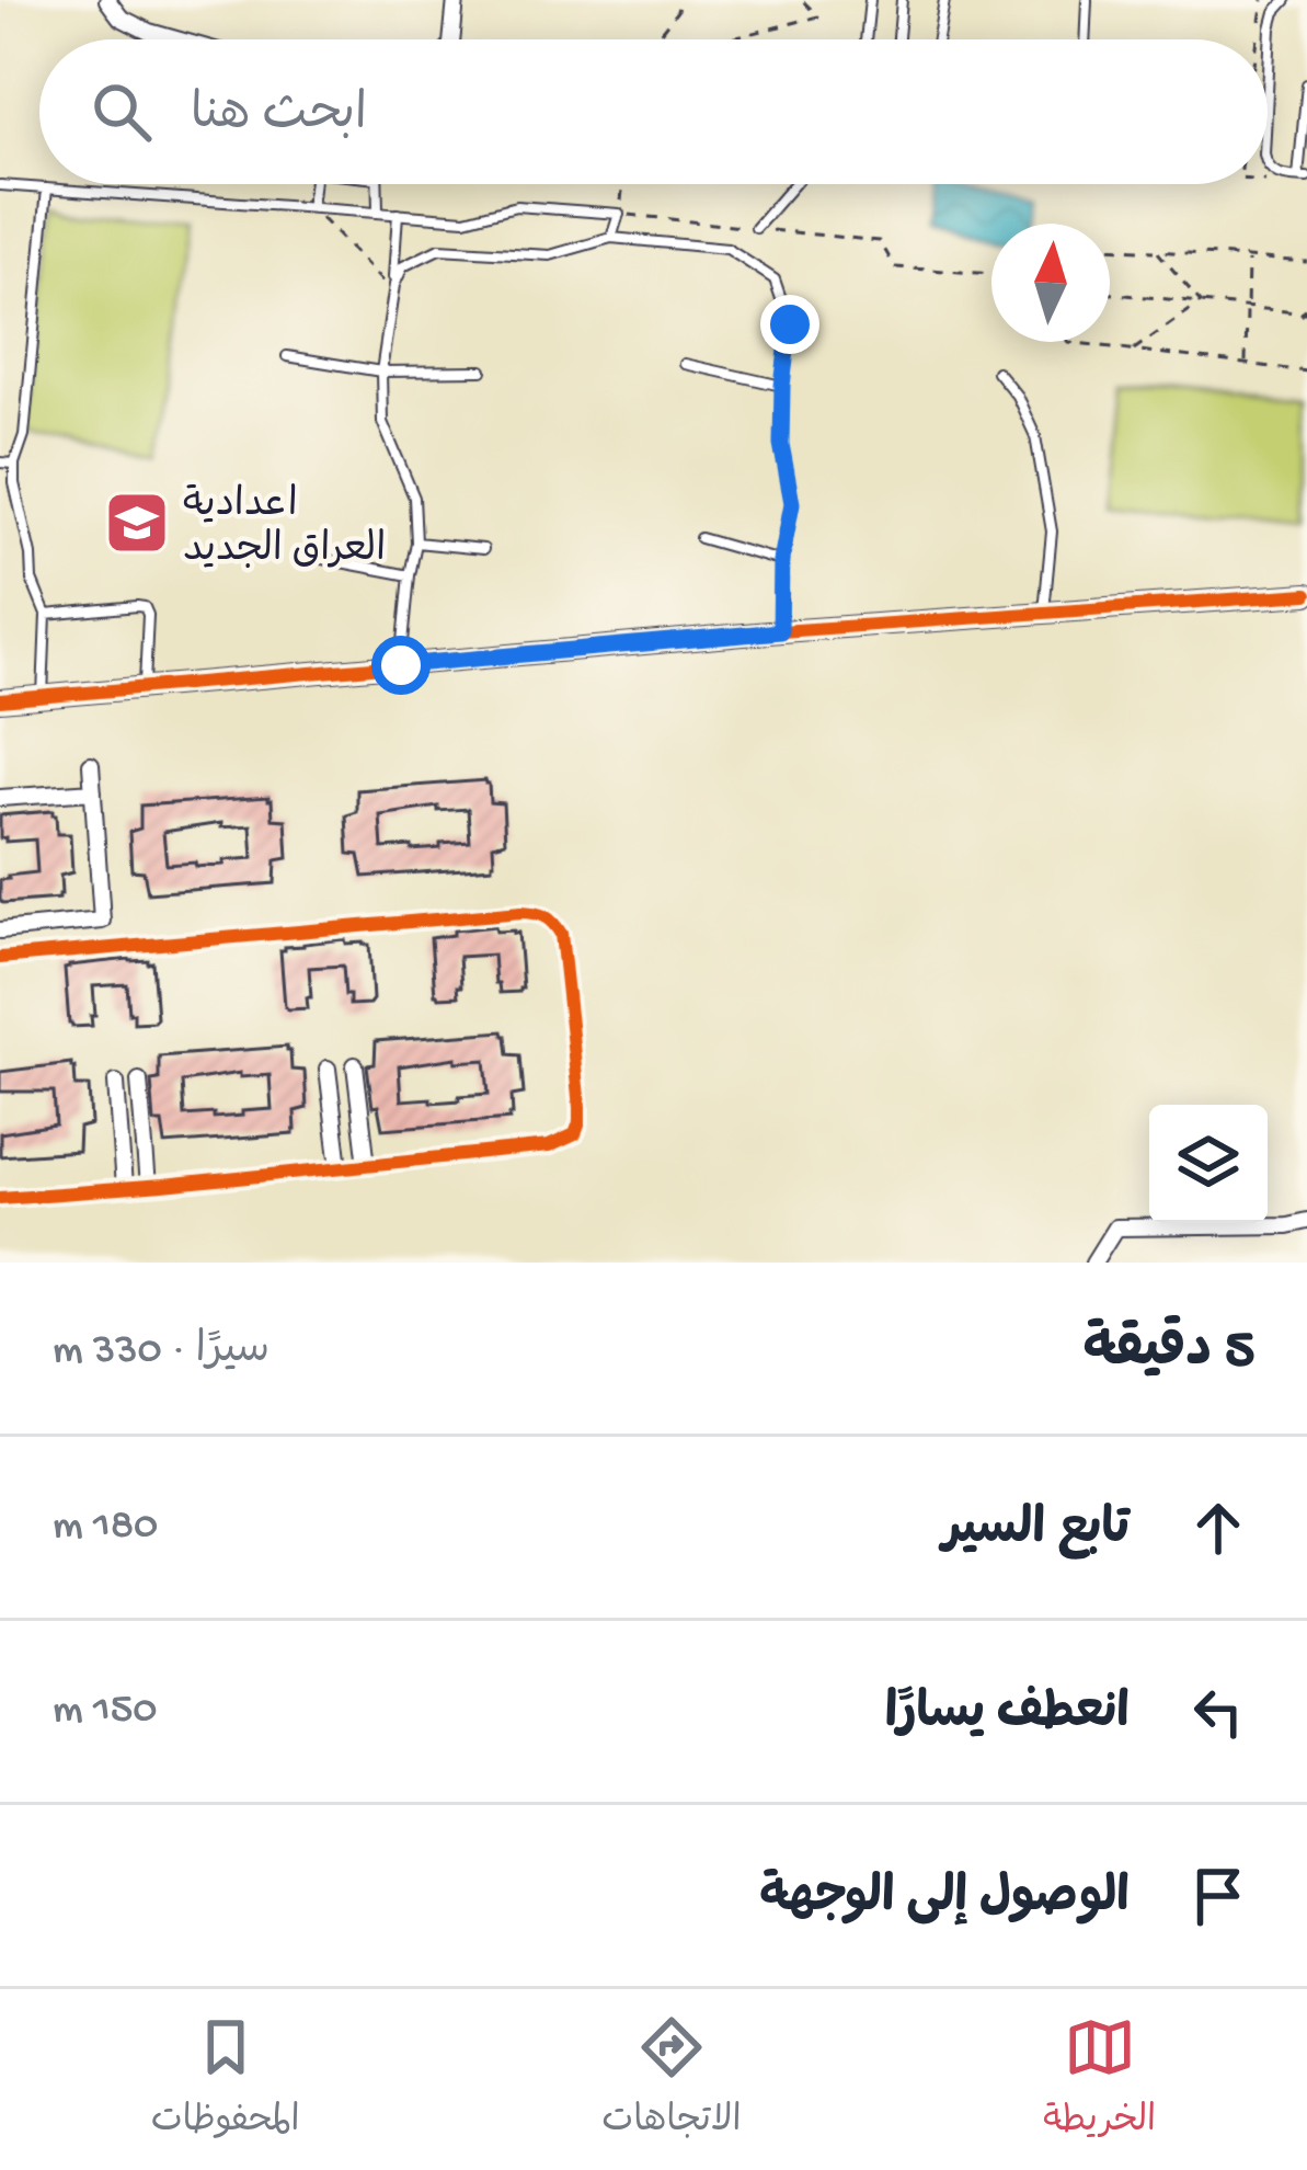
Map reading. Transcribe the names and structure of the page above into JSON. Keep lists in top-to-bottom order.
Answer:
{
  "places": {
    "school or university": ["اعدادية العراق الجديد"]
  },
  "north": "top",
  "page": {
    "search": "ابحث هنا",
    "heading": ["5 دقيقة", "سيرًا · 330 m"],
    "list": [
      ["تابع السير", "180 m"],
      ["انعطف يسارًا", "150 m"],
      "الوصول إلى الوجهة"
    ],
    "nav": ["الخريطة", "الاتجاهات", "المحفوظات"]
  }
}
